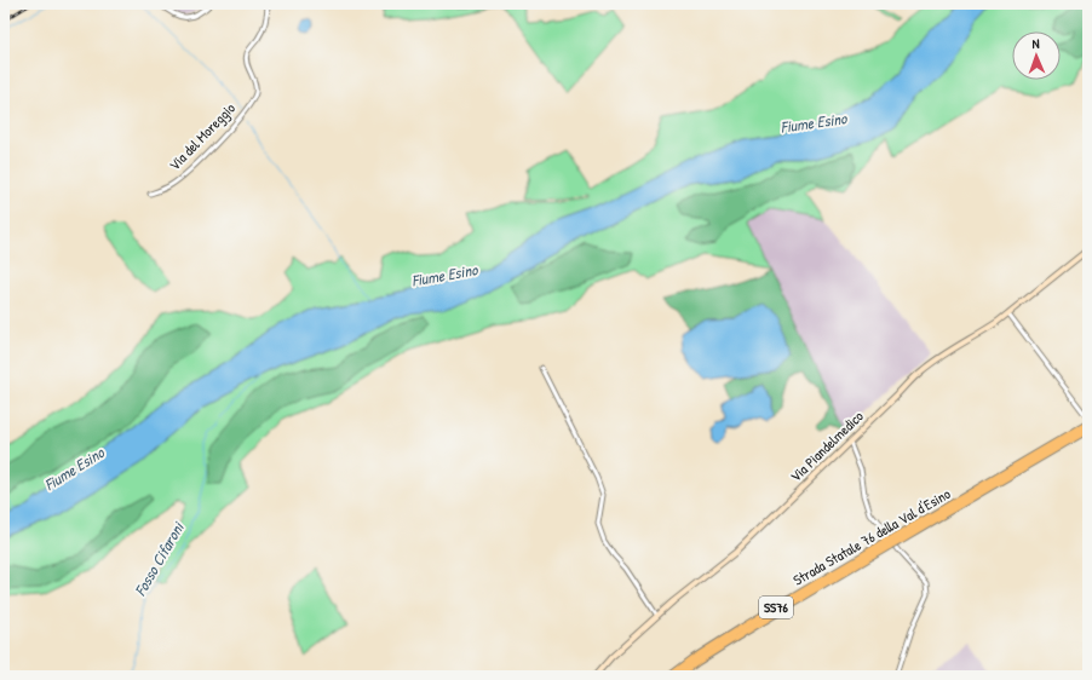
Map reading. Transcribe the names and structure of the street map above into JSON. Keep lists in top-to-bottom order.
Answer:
{
  "streets": {
    "highway": ["Strada Statale 76 della Val d'Esino", "SS76"],
    "main road": ["Via Piandelmedico"],
    "street": ["Via del Moreggio"]
  },
  "water": ["Fiume Esino", "Fosso Cifaroni"],
  "north": "top"
}
